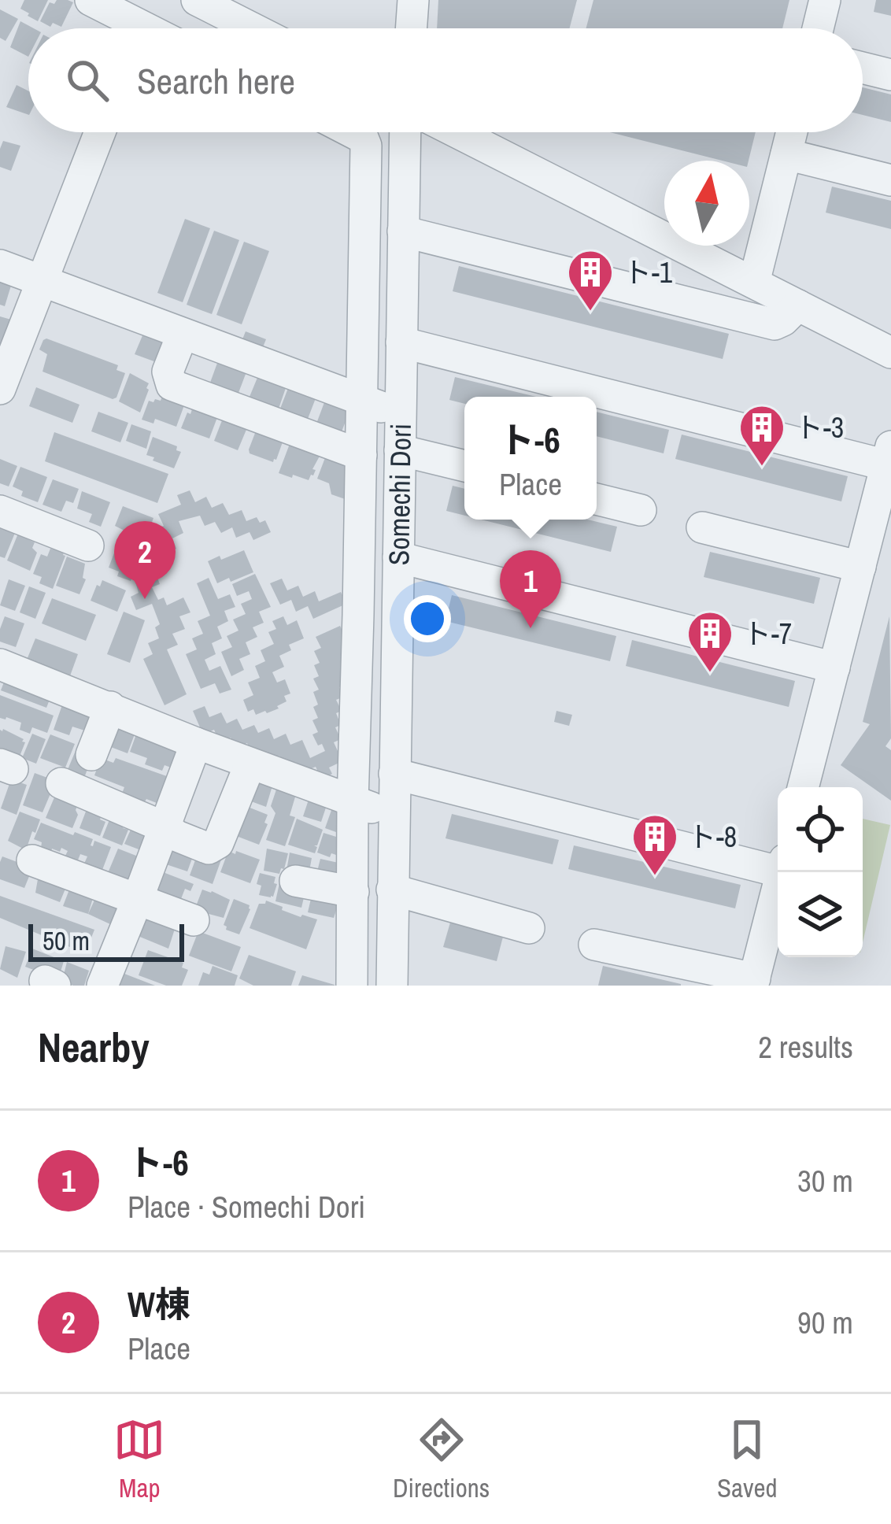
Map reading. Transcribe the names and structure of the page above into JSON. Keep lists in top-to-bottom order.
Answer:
{
  "streets": {
    "street": ["Somechi Dori"]
  },
  "places": {
    "building": [
      "ト-1",
      "ト-3",
      "ト-7",
      "ト-8"
    ]
  },
  "scale_bar": "50 m",
  "north": "top",
  "page": {
    "search": "Search here",
    "popup": ["ト-6", "Place"],
    "pins": ["2", "1"],
    "scale": "50 m",
    "heading": ["Nearby", "2 results"],
    "list": [
      {
        "mark": "1",
        "name": "ト-6",
        "note": "Place · Somechi Dori",
        "value": "30 m"
      },
      {
        "mark": "2",
        "name": "W棟",
        "note": "Place",
        "value": "90 m"
      }
    ],
    "nav": ["Map", "Directions", "Saved"]
  }
}
